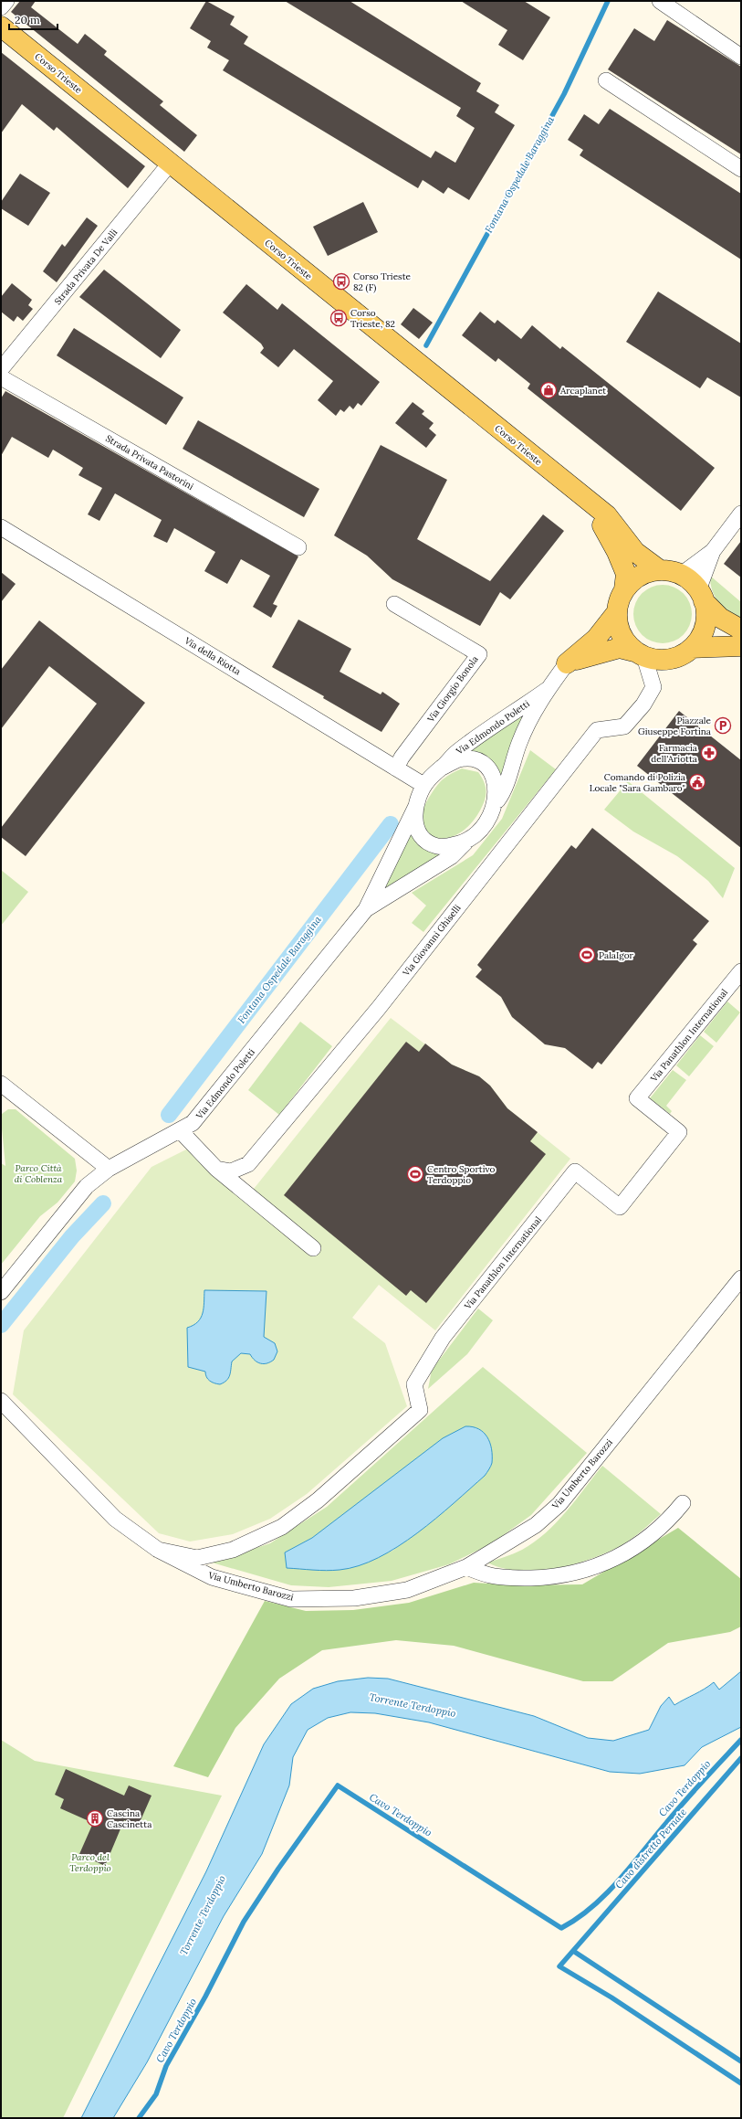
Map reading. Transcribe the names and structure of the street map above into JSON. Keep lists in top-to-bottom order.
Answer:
{
  "streets": {
    "main road": ["Corso Trieste"],
    "street": [
      "Strada Privata De Valli",
      "Strada Privata Pastorini",
      "Via della Riotta",
      "Via Giorgio Bonola",
      "Via Edmondo Poletti",
      "Via Giovanni Ghiselli",
      "Via Panathlon International",
      "Via Umberto Barozzi"
    ]
  },
  "crossings": [
    ["Corso Trieste", "Strada Privata De Valli"],
    ["Corso Trieste", "Via Giovanni Ghiselli"],
    ["Via della Riotta", "Via Giorgio Bonola"],
    ["Via della Riotta", "Via Edmondo Poletti"],
    ["Via Panathlon International", "Via Umberto Barozzi"]
  ],
  "water": [
    "Fontana Ospedale Baraggina",
    "Torrente Terdoppio",
    "Cavo Terdoppio",
    "Cavo distretto Pernate"
  ],
  "parks": ["Parco Città di Coblenza", "Parco del Terdoppio"],
  "places": {
    "bus stop": ["Corso Trieste 82 (F)", "Corso Trieste, 82"],
    "shop": ["Arcaplanet"],
    "parking": ["Piazzale Giuseppe Fortina"],
    "pharmacy": ["Farmacia dell'Ariotta"],
    "public building": ["Comando di Polizia Locale \"Sara Gambaro\""],
    "sports": ["PalaIgor", "Centro Sportivo Terdoppio"],
    "building": ["Cascina Cascinetta"]
  },
  "scale_bar": "20 m"
}
